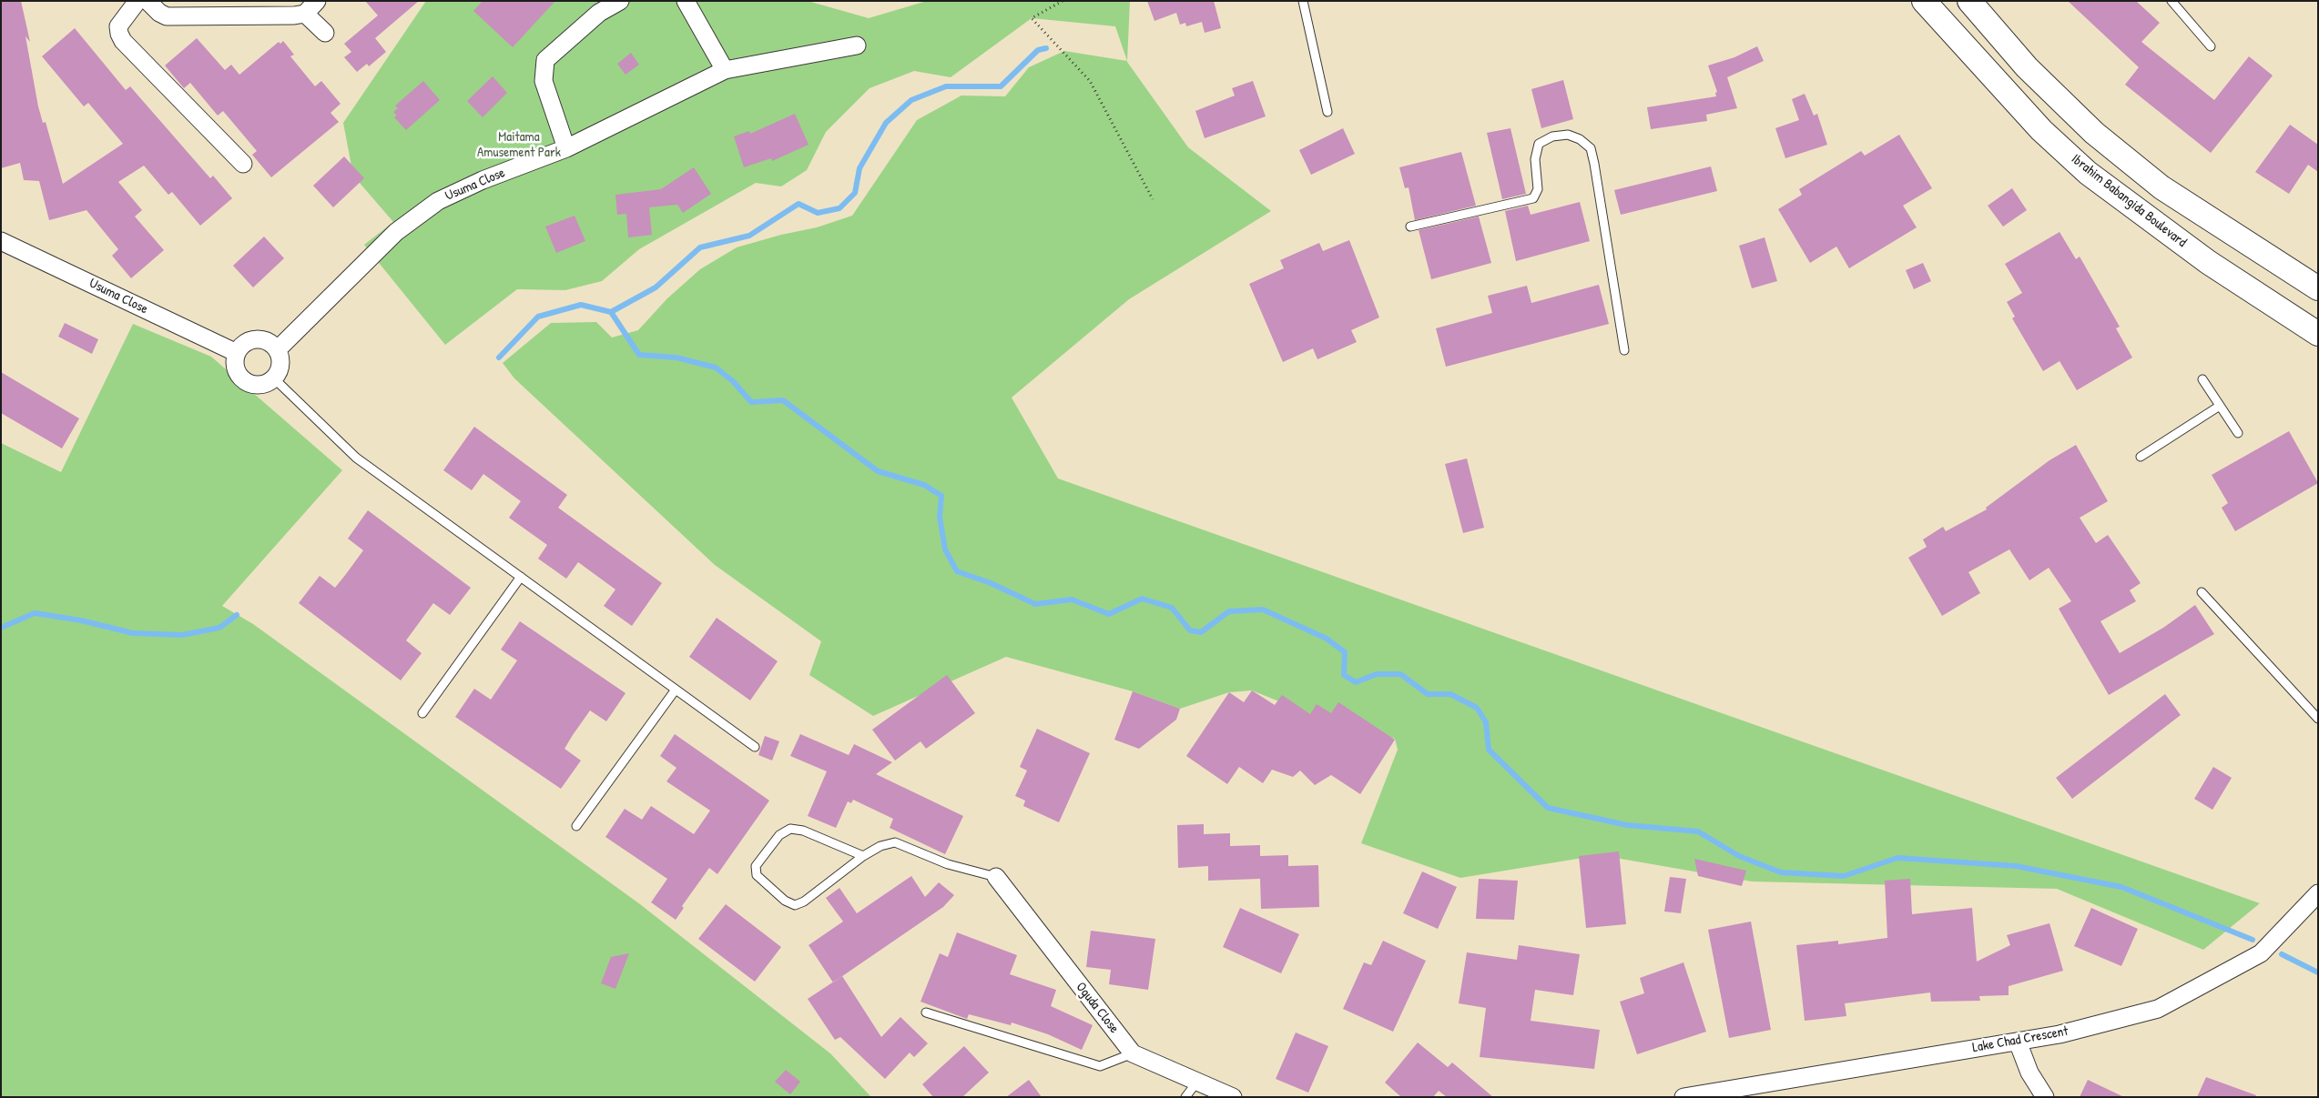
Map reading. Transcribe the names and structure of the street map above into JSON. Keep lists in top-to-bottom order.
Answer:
{
  "streets": {
    "street": [
      "Usuma Close",
      "Ibrahim Babangida Boulevard",
      "Oguda Close",
      "Lake Chad Crescent"
    ]
  },
  "parks": ["Maitama Amusement Park"]
}
